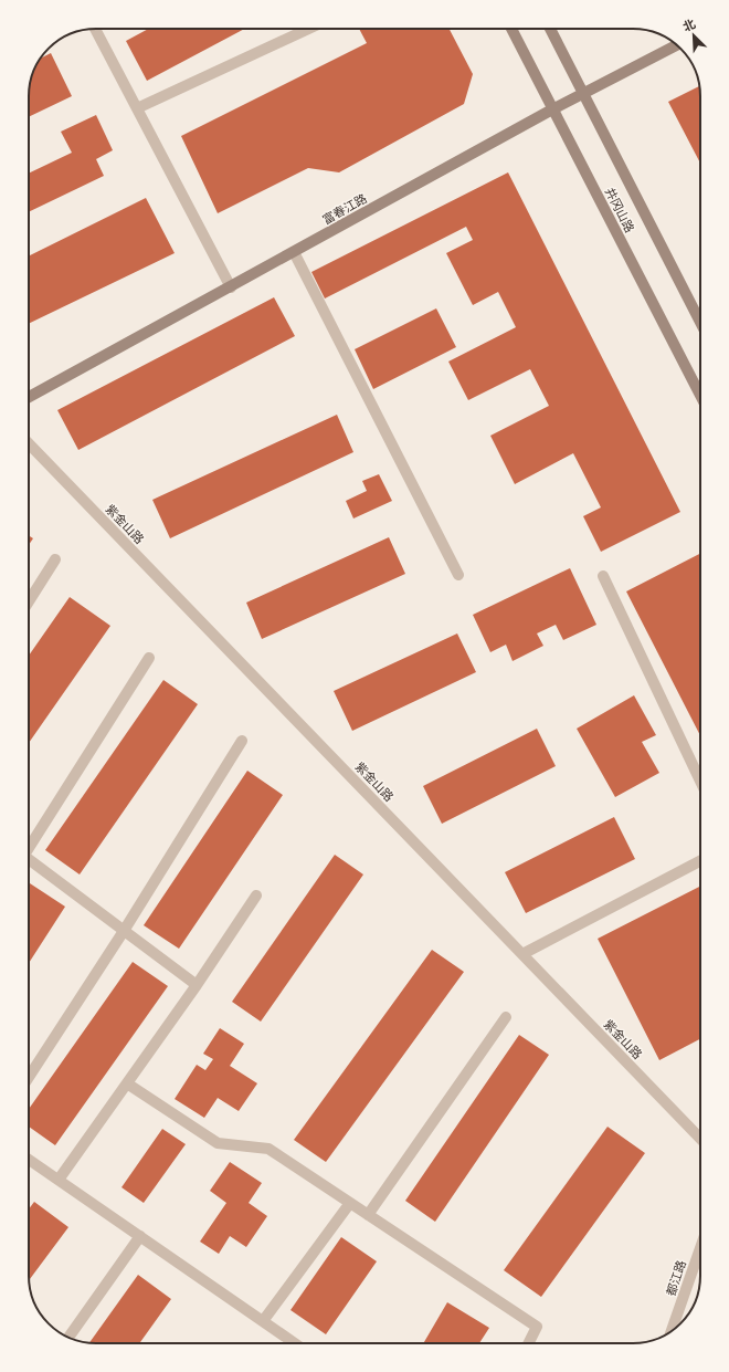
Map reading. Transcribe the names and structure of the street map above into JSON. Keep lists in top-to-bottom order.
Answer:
{
  "streets": {
    "main road": ["富春江路", "井冈山路"],
    "street": ["紫金山路", "都江路"]
  },
  "crossings": [
    ["富春江路", "井冈山路"]
  ],
  "north": "top left"
}
